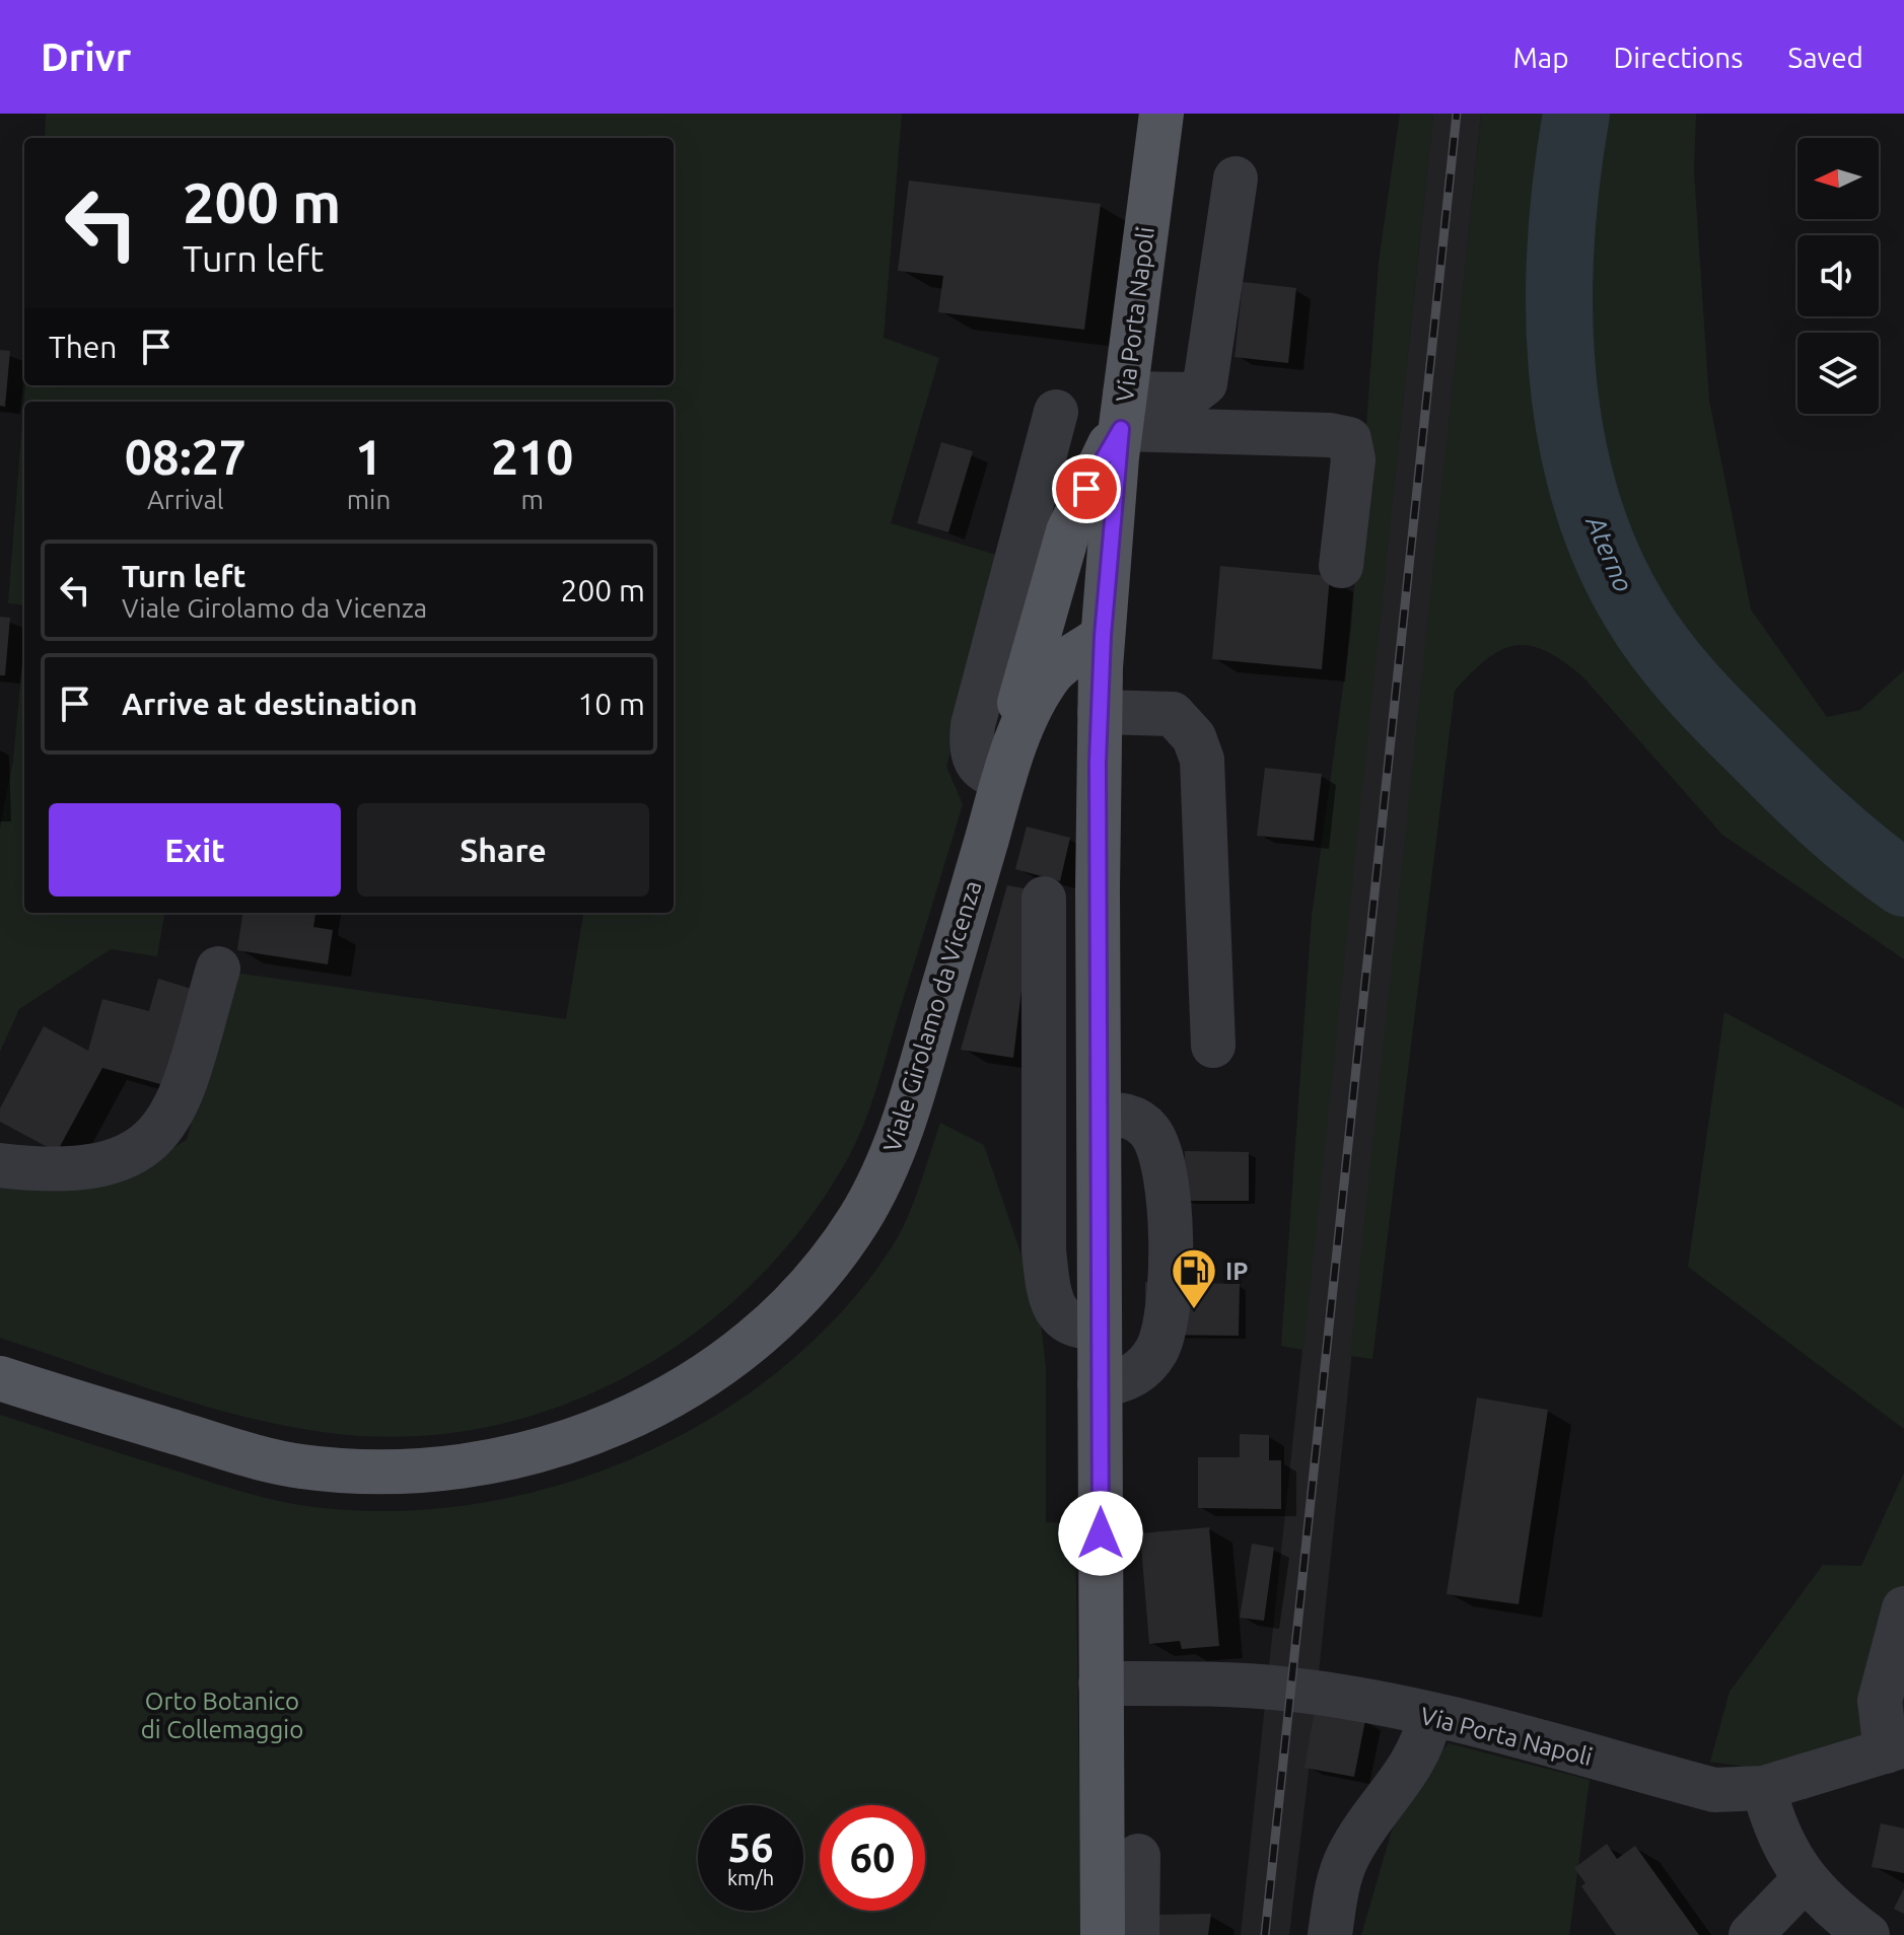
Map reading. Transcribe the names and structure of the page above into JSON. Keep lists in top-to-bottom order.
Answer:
{
  "streets": {
    "main road": ["Via Porta Napoli", "Viale Girolamo da Vicenza"]
  },
  "crossings": [
    ["Via Porta Napoli", "Viale Girolamo da Vicenza"]
  ],
  "water": ["Aterno"],
  "parks": ["Orto Botanico di Collemaggio"],
  "places": {
    "fuel station": ["IP"]
  },
  "north": "left",
  "page": {
    "header": "Drivr",
    "nav": ["Map", "Directions", "Saved"],
    "turn": ["200 m", "Turn left"],
    "then": "Then",
    "eta": [
      "08:27",
      "Arrival",
      "1",
      "min",
      "210",
      "m"
    ],
    "list": [
      {
        "name": "Turn left",
        "note": "Viale Girolamo da Vicenza",
        "value": "200 m"
      },
      {
        "name": "Arrive at destination",
        "value": "10 m"
      }
    ],
    "buttons": ["Exit", "Share"],
    "speed": "56 km/h",
    "limit": "60"
  }
}
